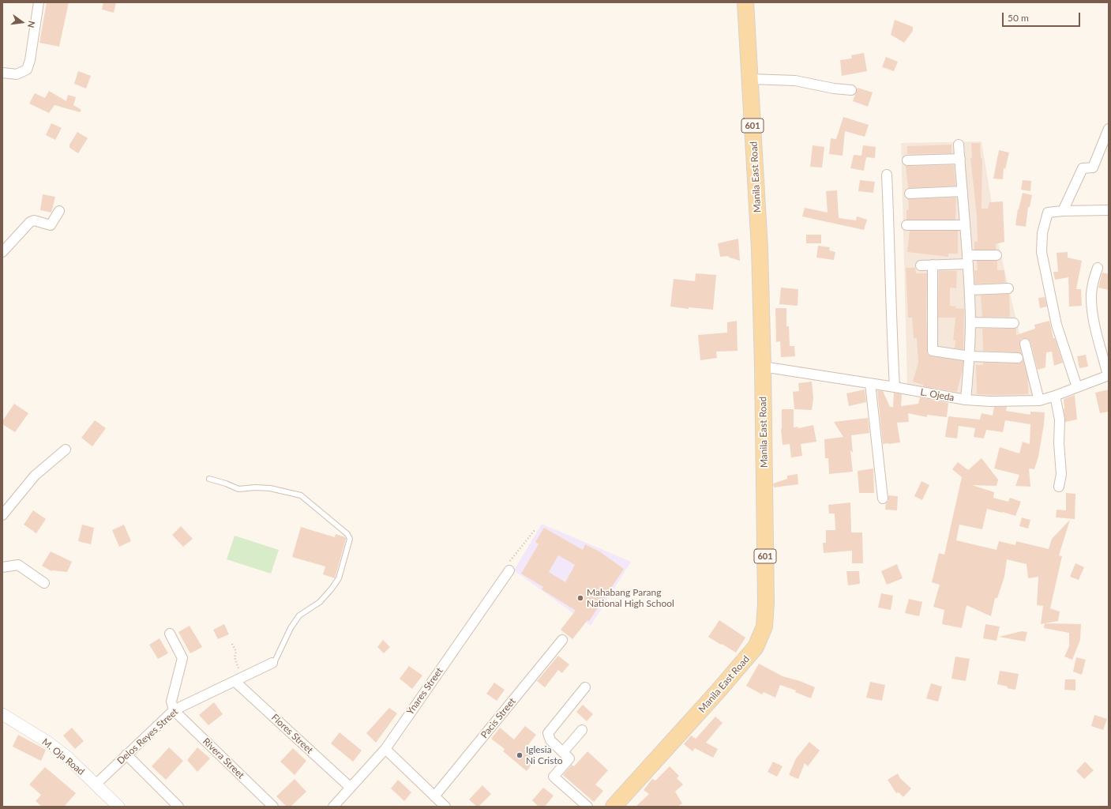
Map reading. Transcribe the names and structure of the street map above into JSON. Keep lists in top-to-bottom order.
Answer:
{
  "streets": {
    "main road": ["601", "Manila East Road"],
    "street": [
      "L. Ojeda",
      "Ynares Street",
      "Pacis Street",
      "Flores Street",
      "Delos Reyes Street",
      "M. Oja Road",
      "Rivera Street"
    ]
  },
  "crossings": [
    ["Manila East Road", "L. Ojeda"],
    ["Ynares Street", "Flores Street"],
    ["Flores Street", "Delos Reyes Street"],
    ["Delos Reyes Street", "M. Oja Road"],
    ["Delos Reyes Street", "Rivera Street"]
  ],
  "places": ["Mahabang Parang National High School", "Iglesia Ni Cristo"],
  "scale_bar": "50 m",
  "north": "right"
}
